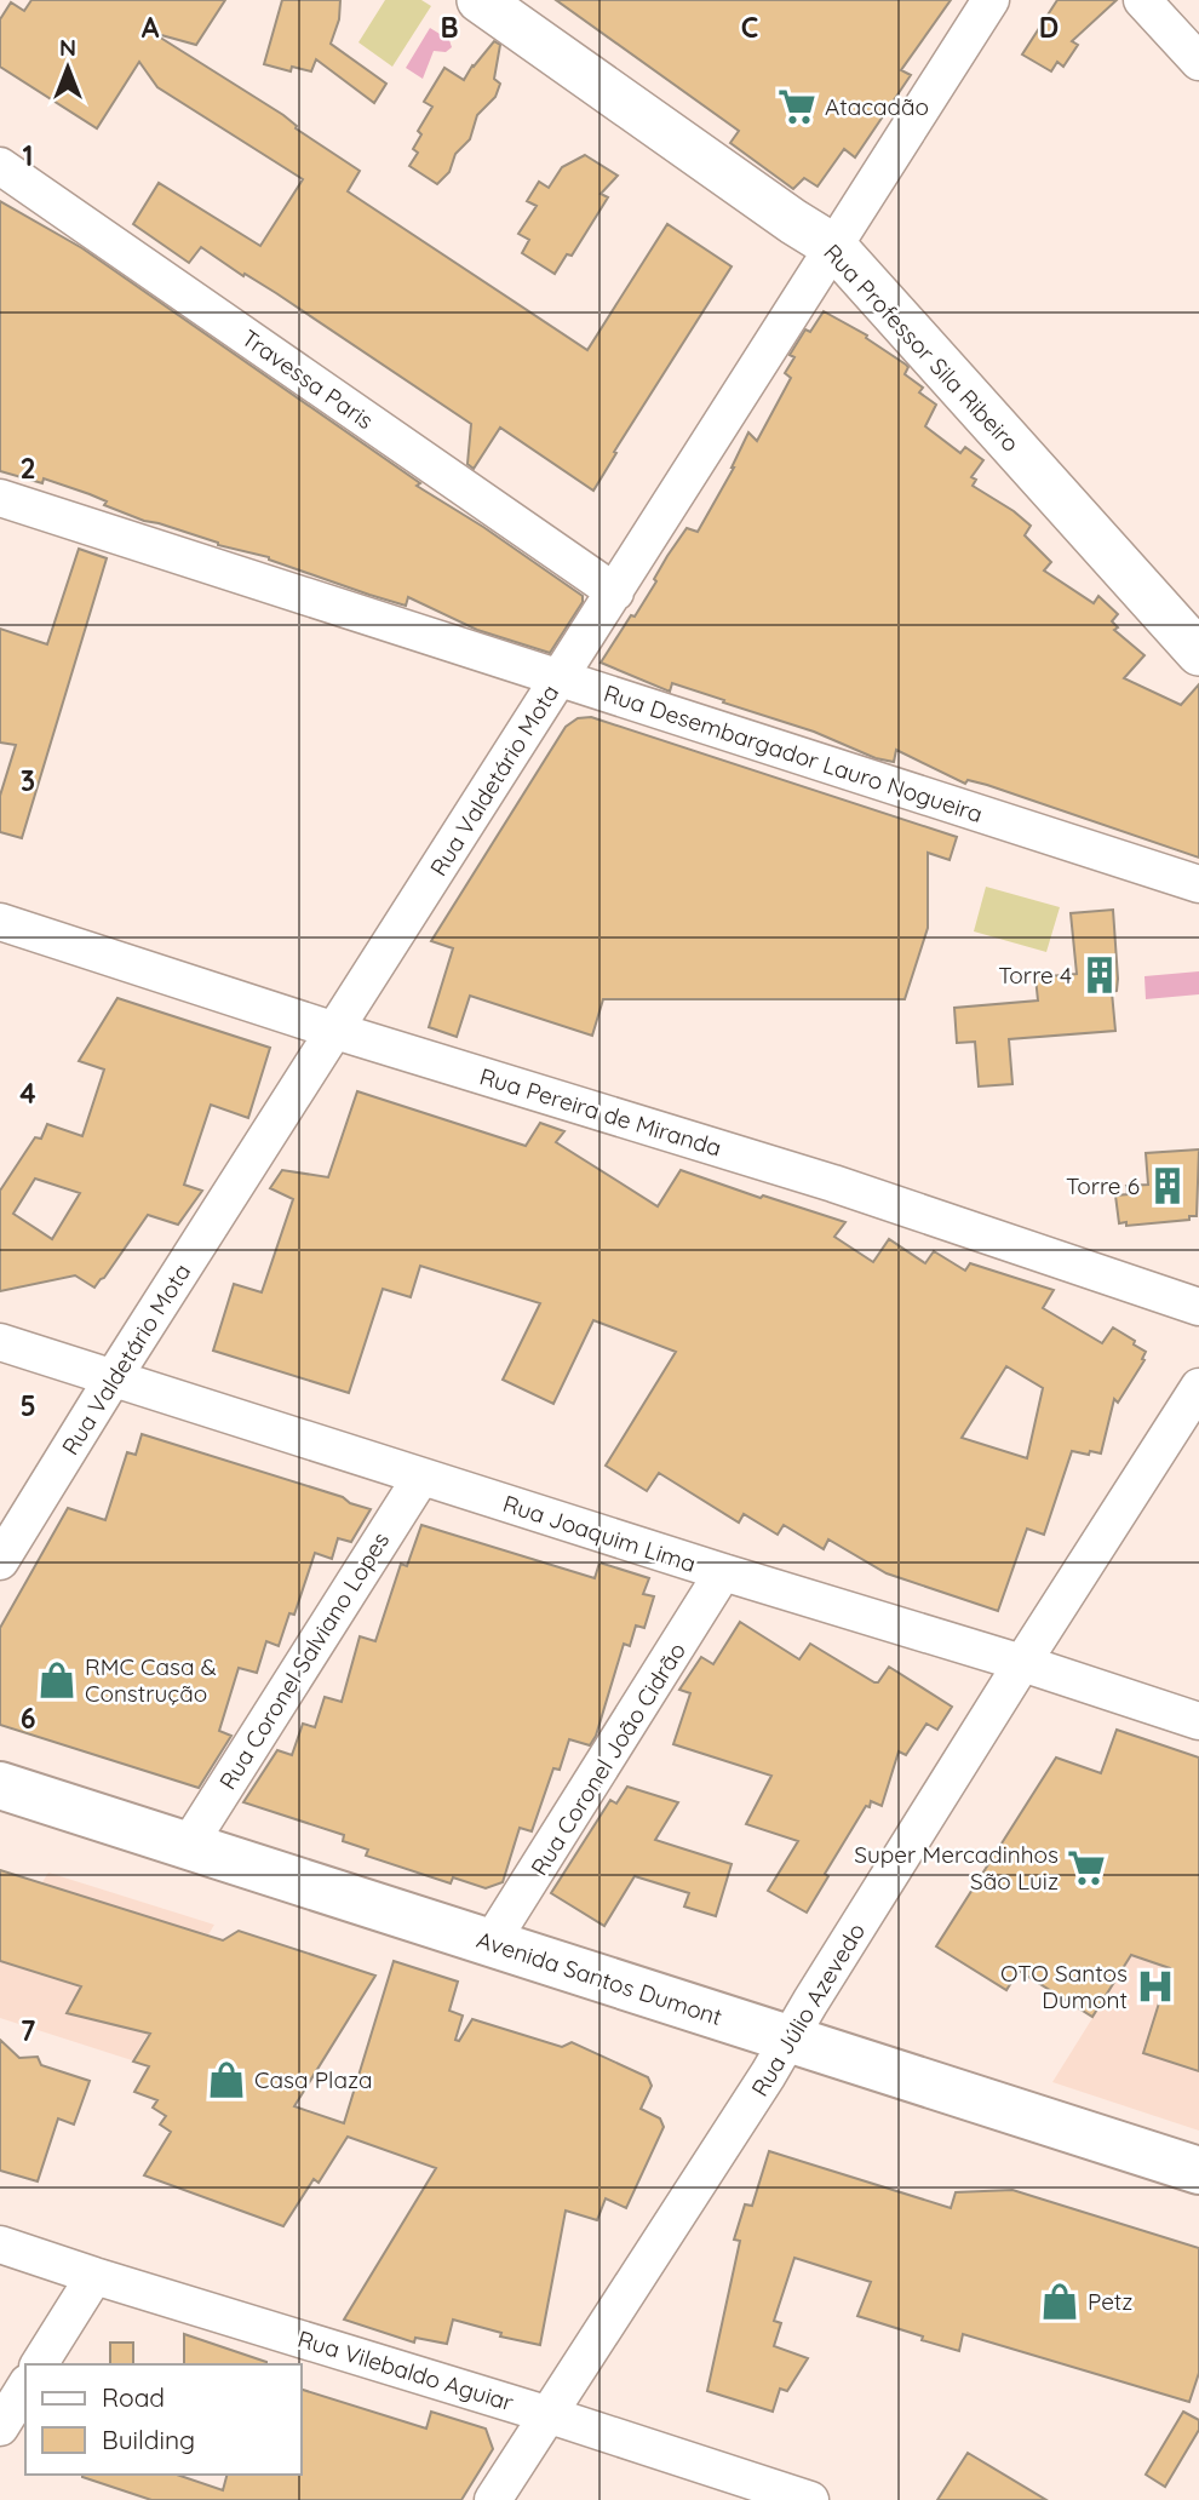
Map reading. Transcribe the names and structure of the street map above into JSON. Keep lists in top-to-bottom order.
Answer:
{
  "streets": {
    "main road": ["Avenida Santos Dumont"],
    "street": [
      "Rua Professor Sila Ribeiro",
      "Travessa Paris",
      "Rua Desembargador Lauro Nogueira",
      "Rua Valdetário Mota",
      "Rua Pereira de Miranda",
      "Rua Joaquim Lima",
      "Rua Coronel Salviano Lopes",
      "Rua Coronel João Cidrão",
      "Rua Júlio Azevedo",
      "Rua Vilebaldo Aguiar"
    ]
  },
  "crossings": [
    ["Rua Professor Sila Ribeiro", "Rua Valdetário Mota"],
    ["Travessa Paris", "Rua Valdetário Mota"],
    ["Rua Desembargador Lauro Nogueira", "Rua Valdetário Mota"],
    ["Rua Valdetário Mota", "Rua Pereira de Miranda"],
    ["Rua Valdetário Mota", "Rua Joaquim Lima"],
    ["Rua Joaquim Lima", "Rua Coronel Salviano Lopes"],
    ["Rua Joaquim Lima", "Rua Coronel João Cidrão"],
    ["Rua Joaquim Lima", "Rua Júlio Azevedo"],
    ["Rua Coronel Salviano Lopes", "Avenida Santos Dumont"],
    ["Rua Coronel João Cidrão", "Avenida Santos Dumont"],
    ["Avenida Santos Dumont", "Rua Júlio Azevedo"],
    ["Rua Júlio Azevedo", "Rua Vilebaldo Aguiar"]
  ],
  "places": {
    "supermarket": ["Atacadão", "Super Mercadinhos São Luiz"],
    "building": ["Torre 4", "Torre 6"],
    "shop": ["RMC Casa & Construção", "Casa Plaza", "Petz"],
    "hospital": ["OTO Santos Dumont"]
  },
  "legend": ["Road", "Building"],
  "north": "top",
  "grid": {
    "columns": [
      "A",
      "B",
      "C",
      "D"
    ],
    "rows": [
      "1",
      "2",
      "3",
      "4",
      "5",
      "6",
      "7"
    ]
  }
}
